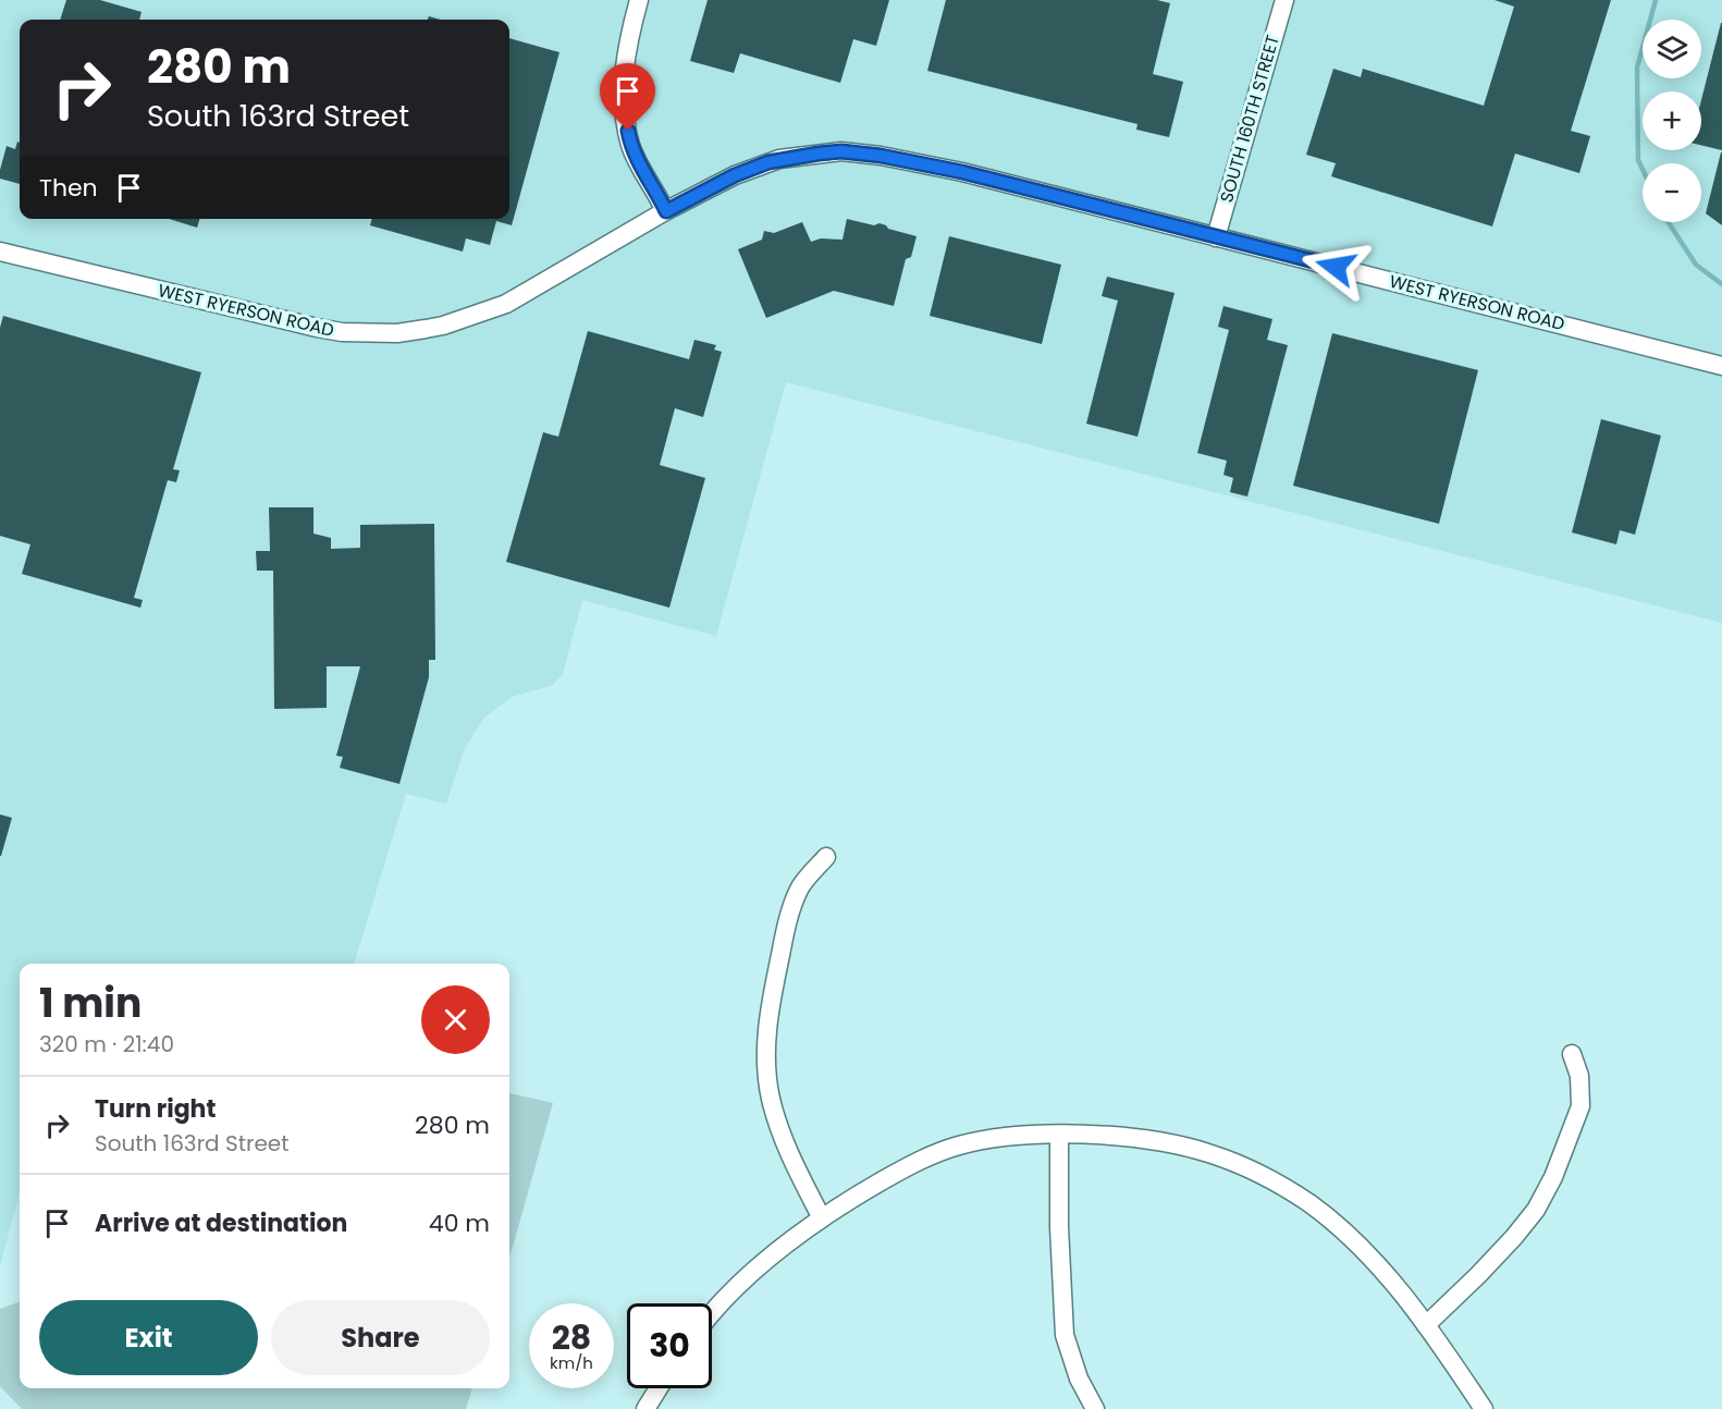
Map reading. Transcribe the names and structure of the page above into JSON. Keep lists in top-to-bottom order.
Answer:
{
  "streets": {
    "street": ["SOUTH 160TH STREET", "WEST RYERSON ROAD"]
  },
  "crossings": [
    ["SOUTH 160TH STREET", "WEST RYERSON ROAD"]
  ],
  "page": {
    "map_buttons": ["+", "−"],
    "turn": ["280 m", "South 163rd Street"],
    "then": "Then",
    "heading": ["1 min", "320 m · 21:40"],
    "list": [
      {
        "name": "Turn right",
        "note": "South 163rd Street",
        "value": "280 m"
      },
      {
        "name": "Arrive at destination",
        "value": "40 m"
      }
    ],
    "buttons": ["Exit", "Share"],
    "speed": "28 km/h",
    "limit": "30"
  }
}
